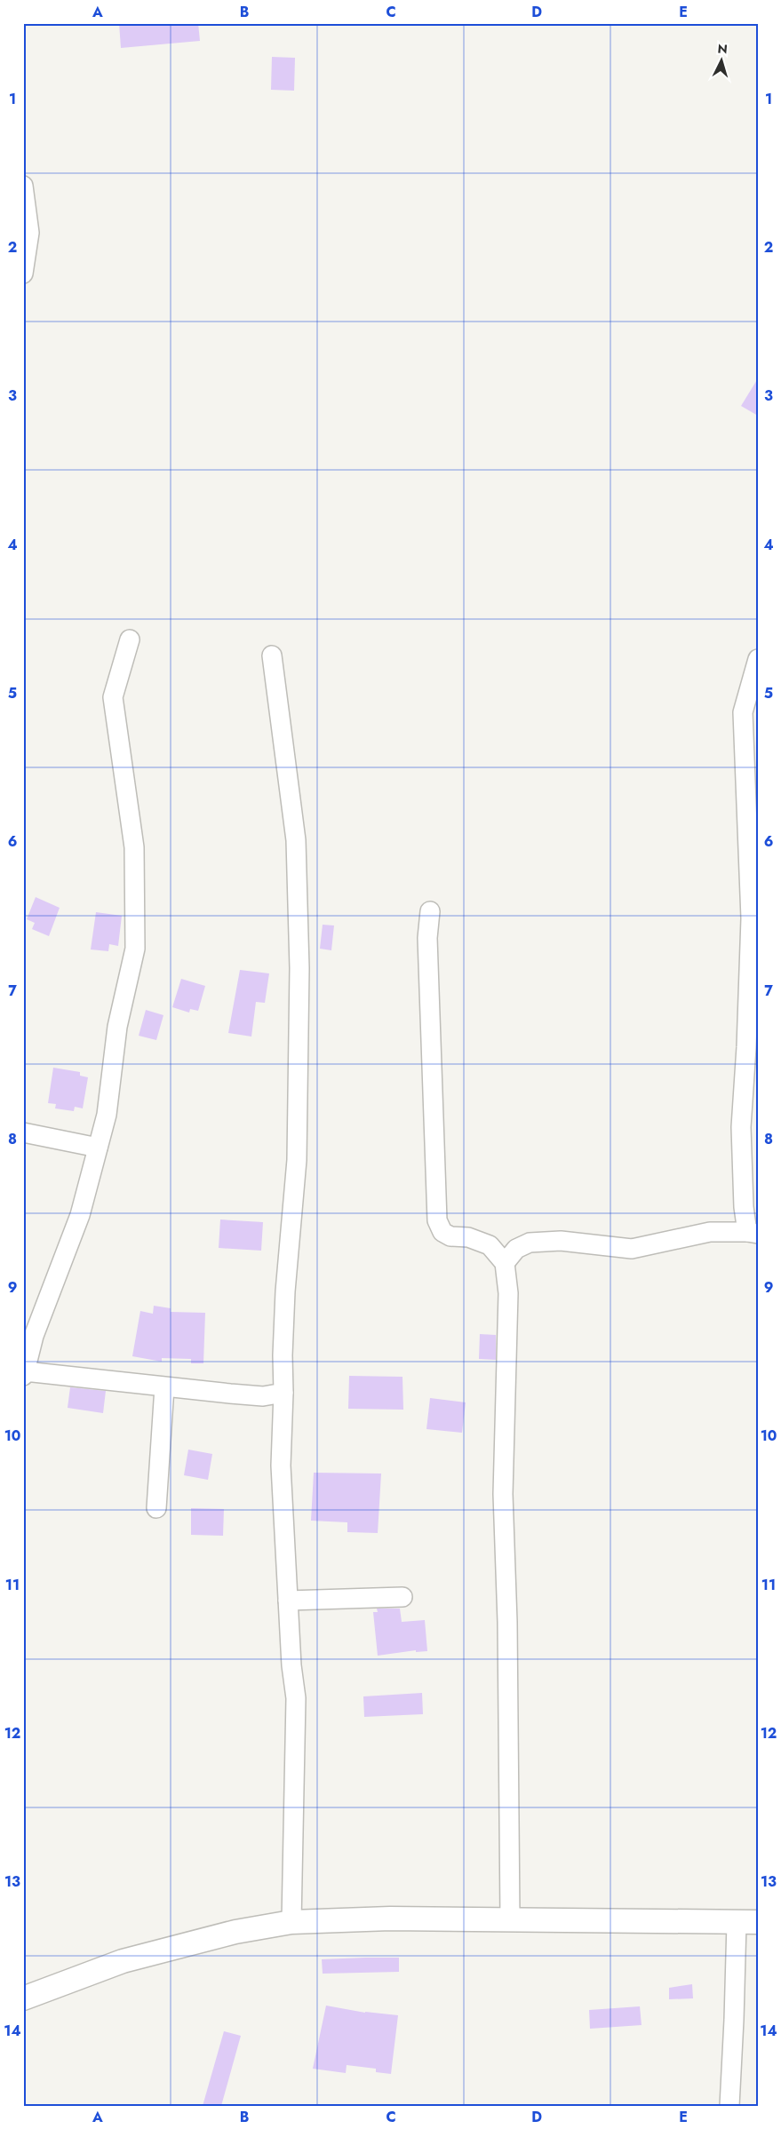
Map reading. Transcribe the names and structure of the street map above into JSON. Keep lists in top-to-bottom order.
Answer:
{
  "north": "top",
  "grid": {
    "columns": [
      "A",
      "B",
      "C",
      "D",
      "E"
    ],
    "rows": [
      "1",
      "2",
      "3",
      "4",
      "5",
      "6",
      "7",
      "8",
      "9",
      "10",
      "11",
      "12",
      "13",
      "14"
    ]
  }
}
